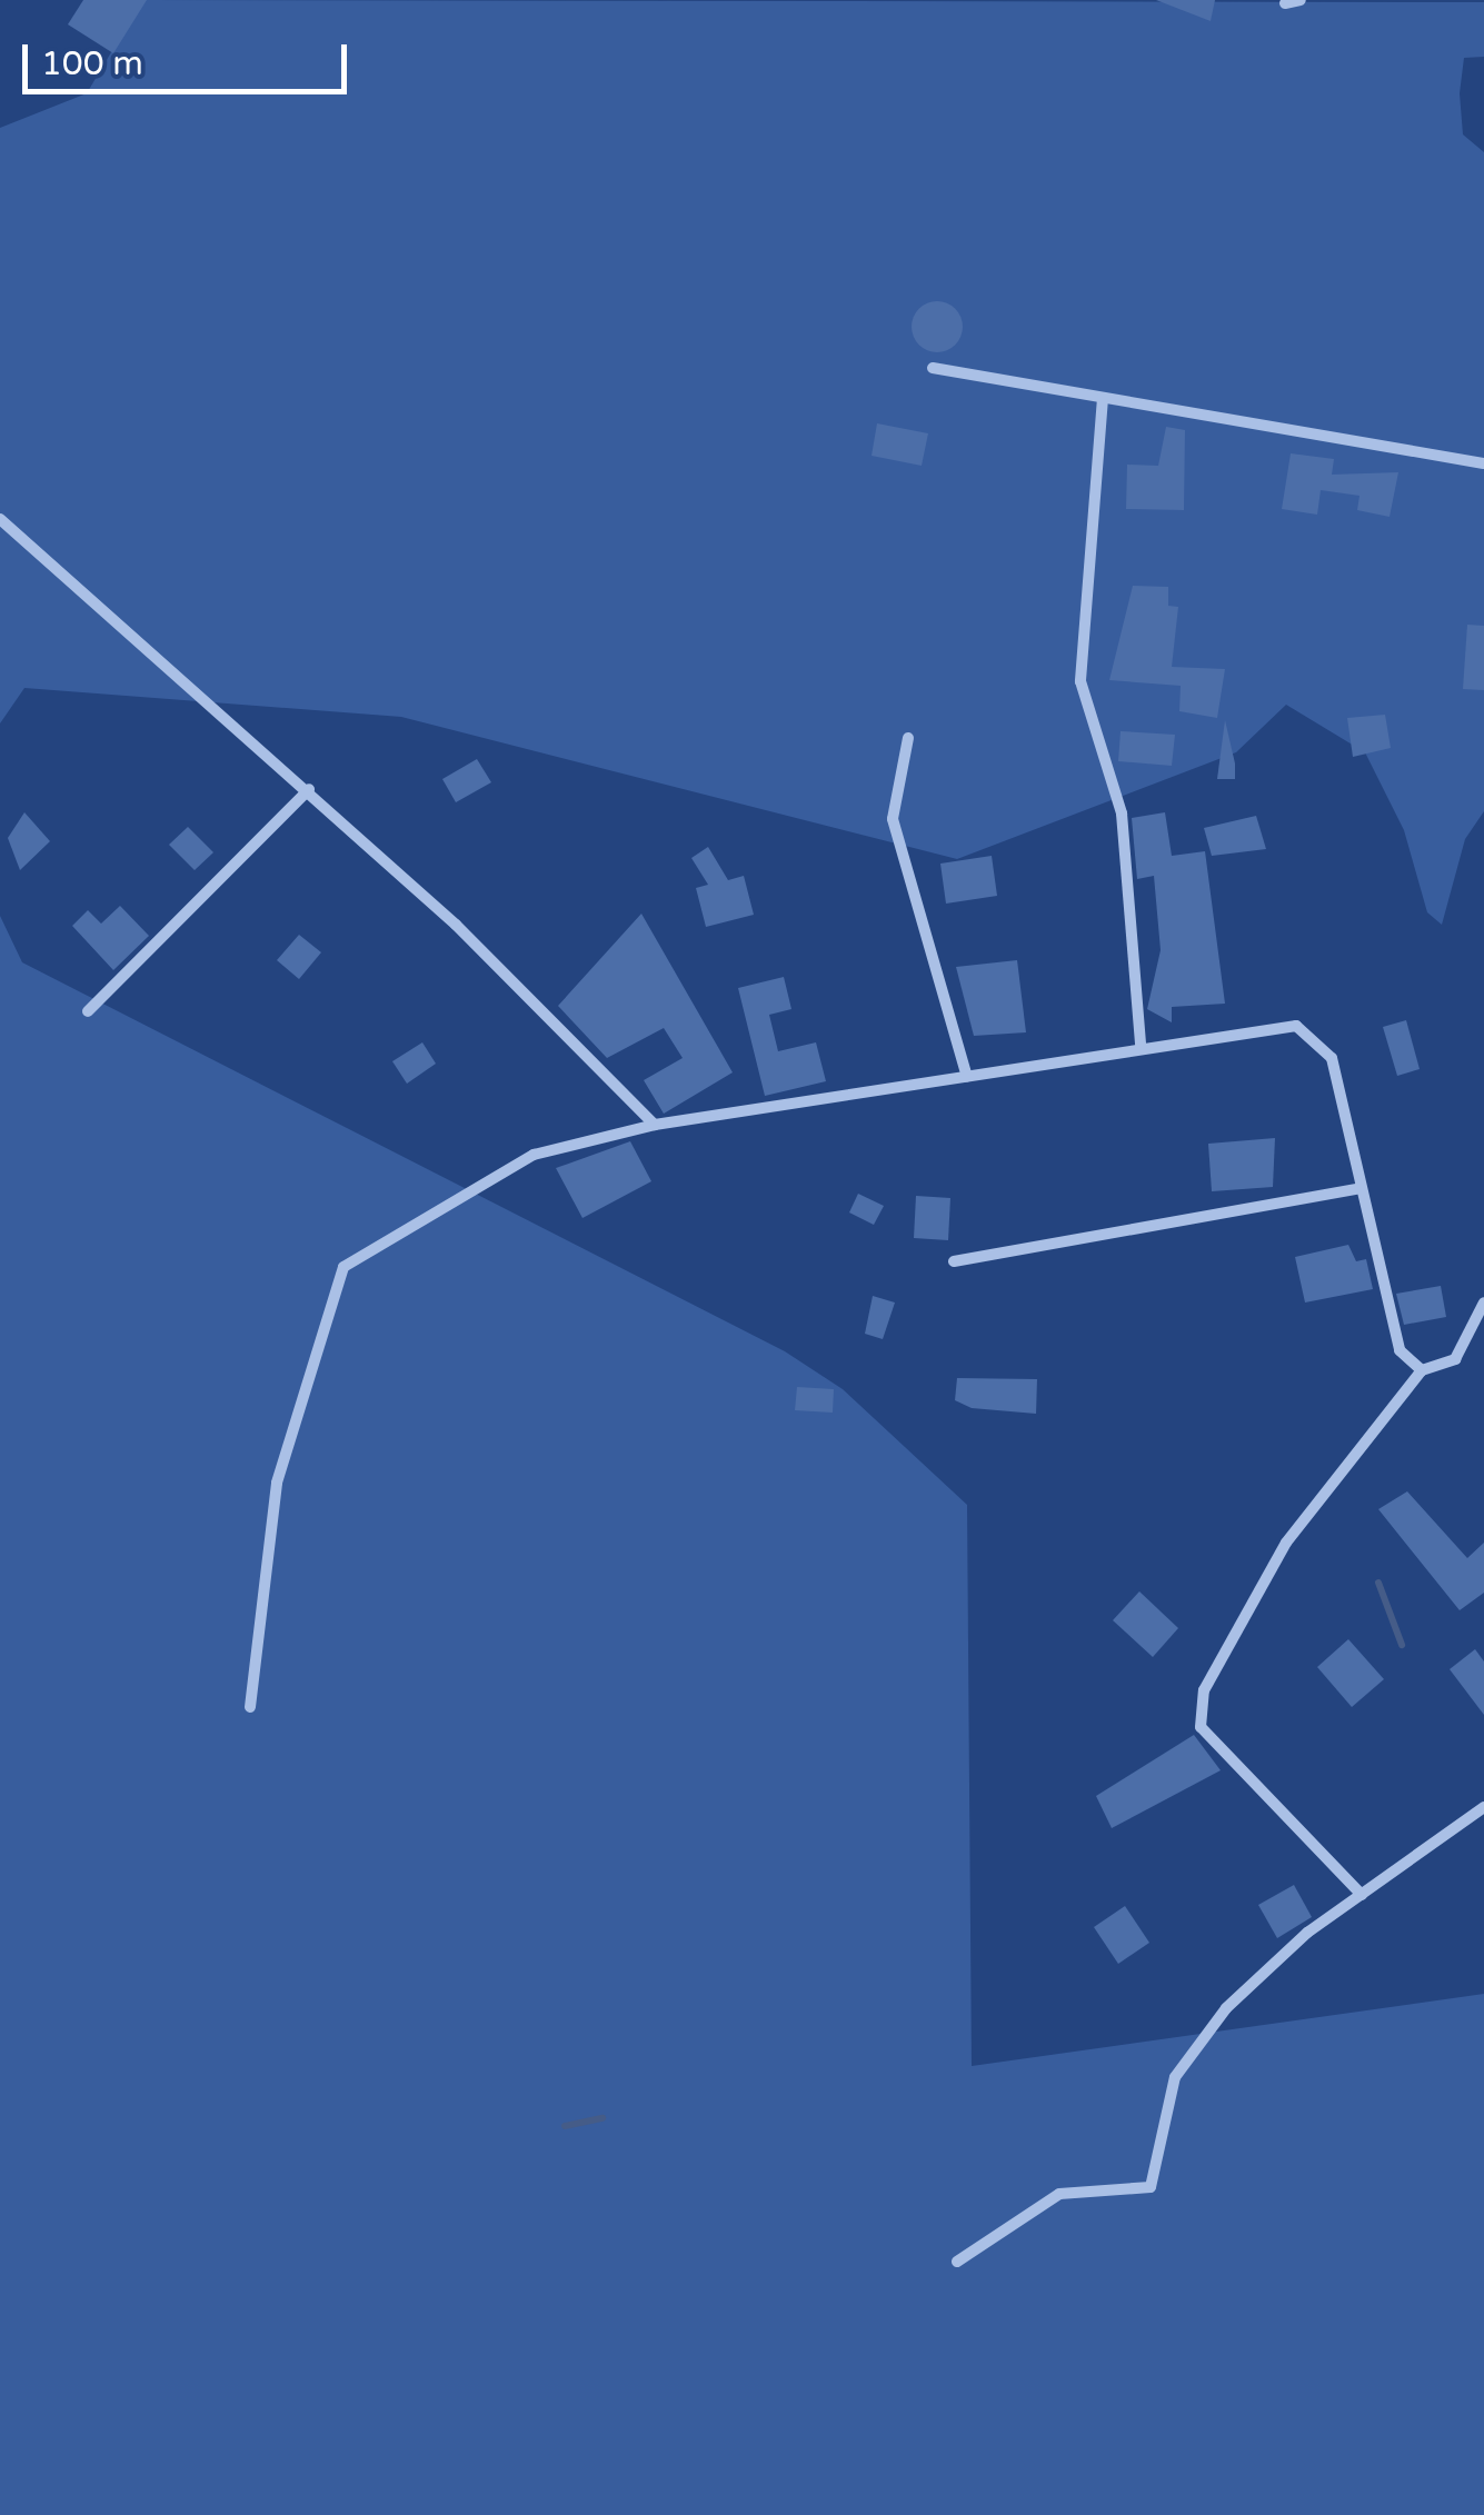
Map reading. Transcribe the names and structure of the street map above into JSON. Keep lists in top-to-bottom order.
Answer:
{
  "scale_bar": "100 m"
}
